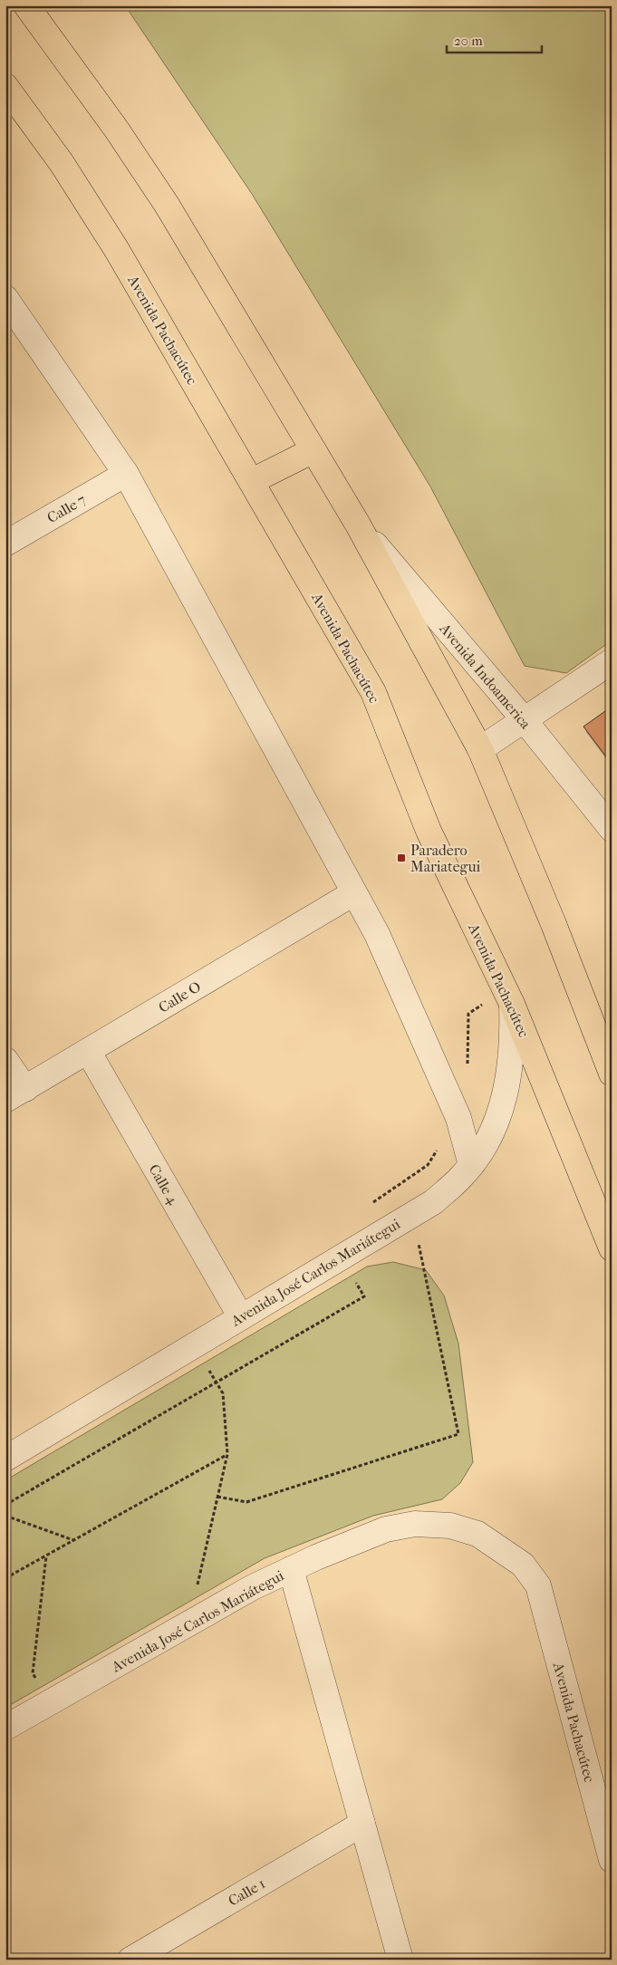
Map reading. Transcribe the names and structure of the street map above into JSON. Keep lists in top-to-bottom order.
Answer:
{
  "streets": {
    "main road": ["Avenida Pachacútec"],
    "street": [
      "Calle 7",
      "Avenida Indoamerica",
      "Calle O",
      "Calle 4",
      "Avenida José Carlos Mariátegui",
      "Calle 1"
    ]
  },
  "crossings": [
    ["Avenida Pachacútec", "Avenida José Carlos Mariátegui"],
    ["Calle O", "Calle 4"],
    ["Calle 4", "Avenida José Carlos Mariátegui"]
  ],
  "places": {
    "transit": ["Paradero Mariategui"]
  },
  "scale_bar": "20 m"
}
